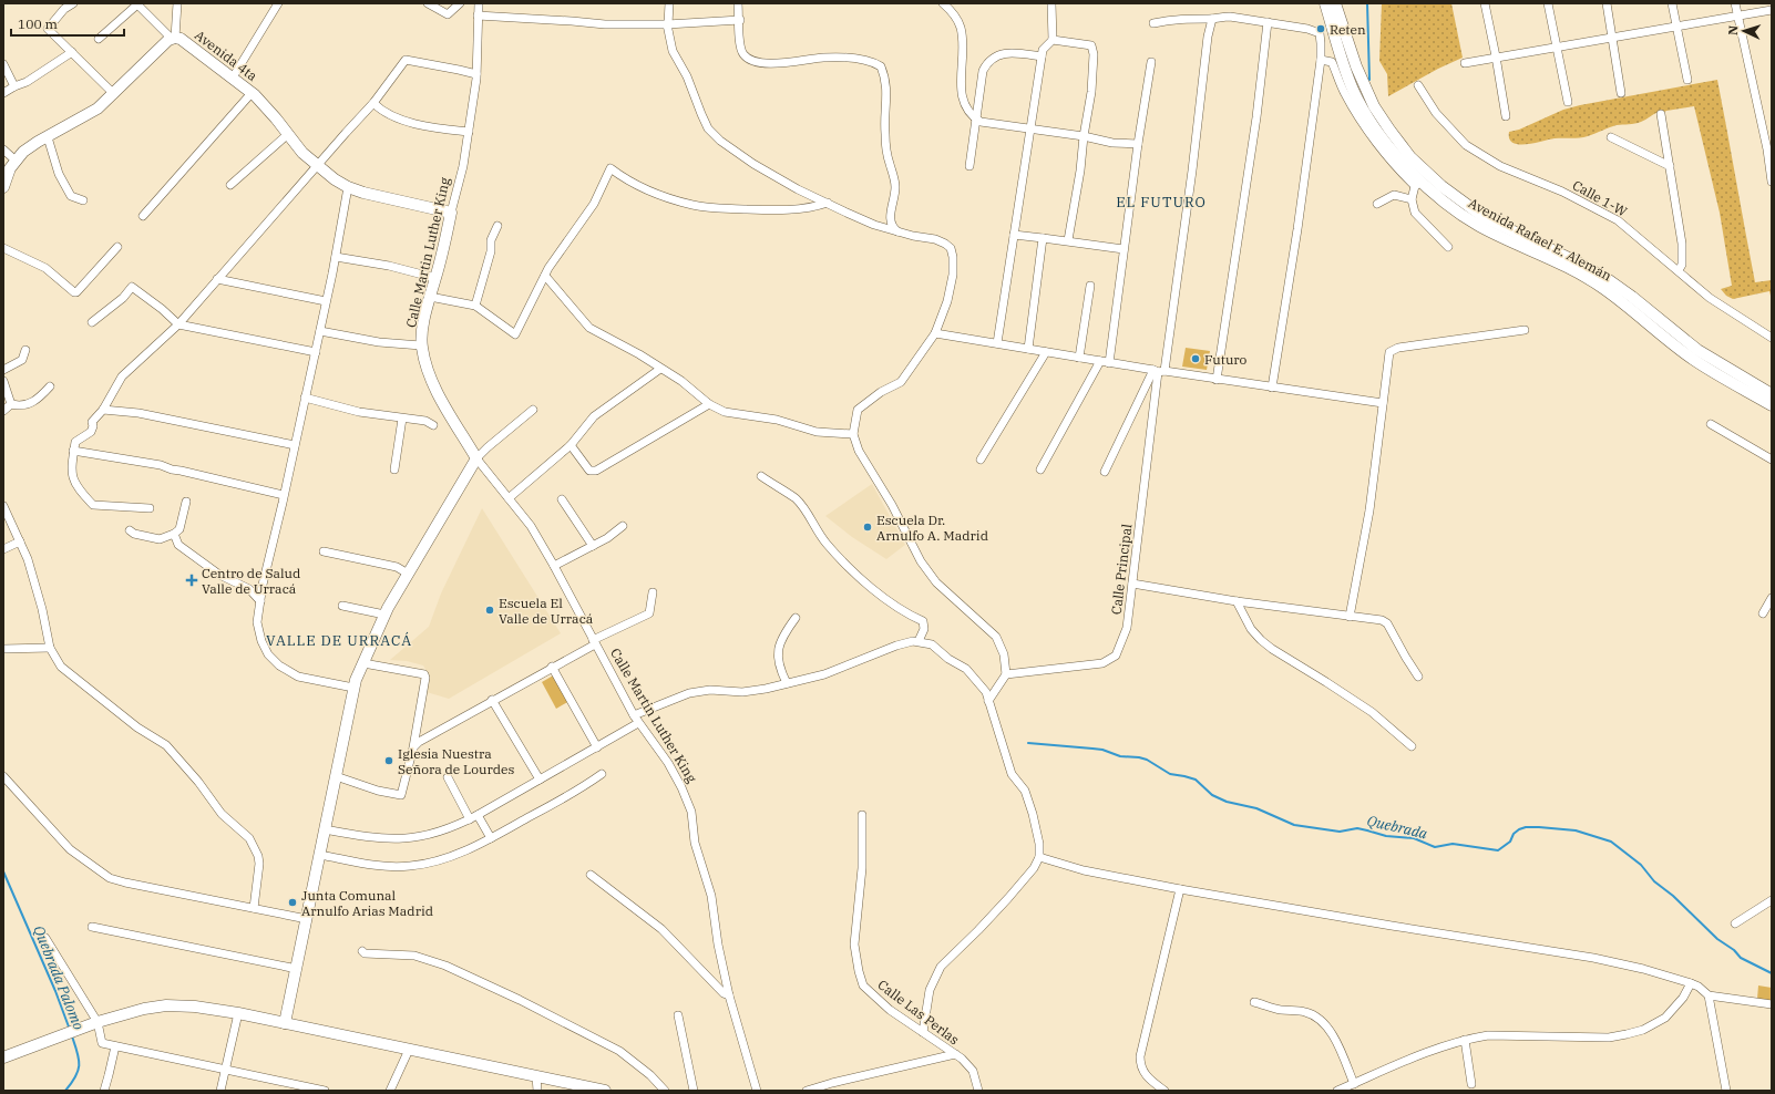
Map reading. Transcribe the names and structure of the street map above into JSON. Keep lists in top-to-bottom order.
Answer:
{
  "streets": {
    "street": [
      "Avenida 4ta",
      "Calle 1-W",
      "Avenida Rafael E. Alemán",
      "Calle Martin Luther King",
      "Calle Principal",
      "Calle Las Perlas"
    ]
  },
  "crossings": [
    ["Avenida 4ta", "Calle Martin Luther King"]
  ],
  "districts": ["EL FUTURO", "VALLE DE URRACÁ"],
  "water": ["Quebrada", "Quebrada Palomo"],
  "places": {
    "other": [
      "Reten",
      "Futuro",
      "Escuela Dr. Arnulfo A. Madrid",
      "Escuela El Valle de Urracá",
      "Iglesia Nuestra Señora de Lourdes",
      "Junta Comunal Arnulfo Arias Madrid"
    ],
    "health": ["Centro de Salud Valle de Urracá"]
  },
  "scale_bar": "100 m",
  "north": "left"
}
